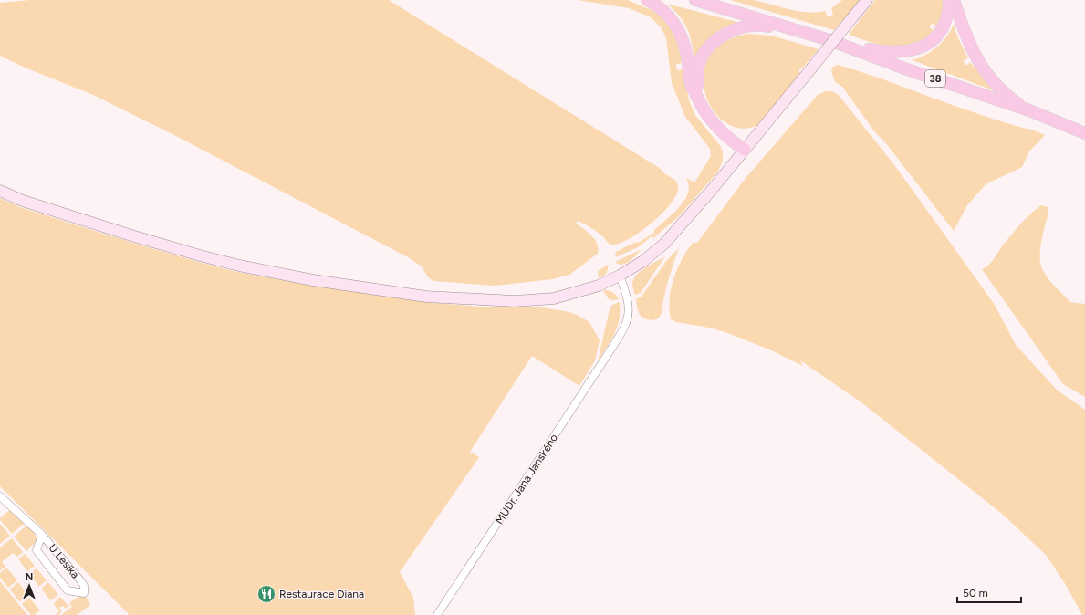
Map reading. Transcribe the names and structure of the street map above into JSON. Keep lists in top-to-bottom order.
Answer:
{
  "streets": {
    "main road": ["38"],
    "street": ["MUDr. Jana Janského", "U Lesíka"]
  },
  "places": {
    "restaurant": ["Restaurace Diana"]
  },
  "scale_bar": "50 m",
  "north": "top"
}
